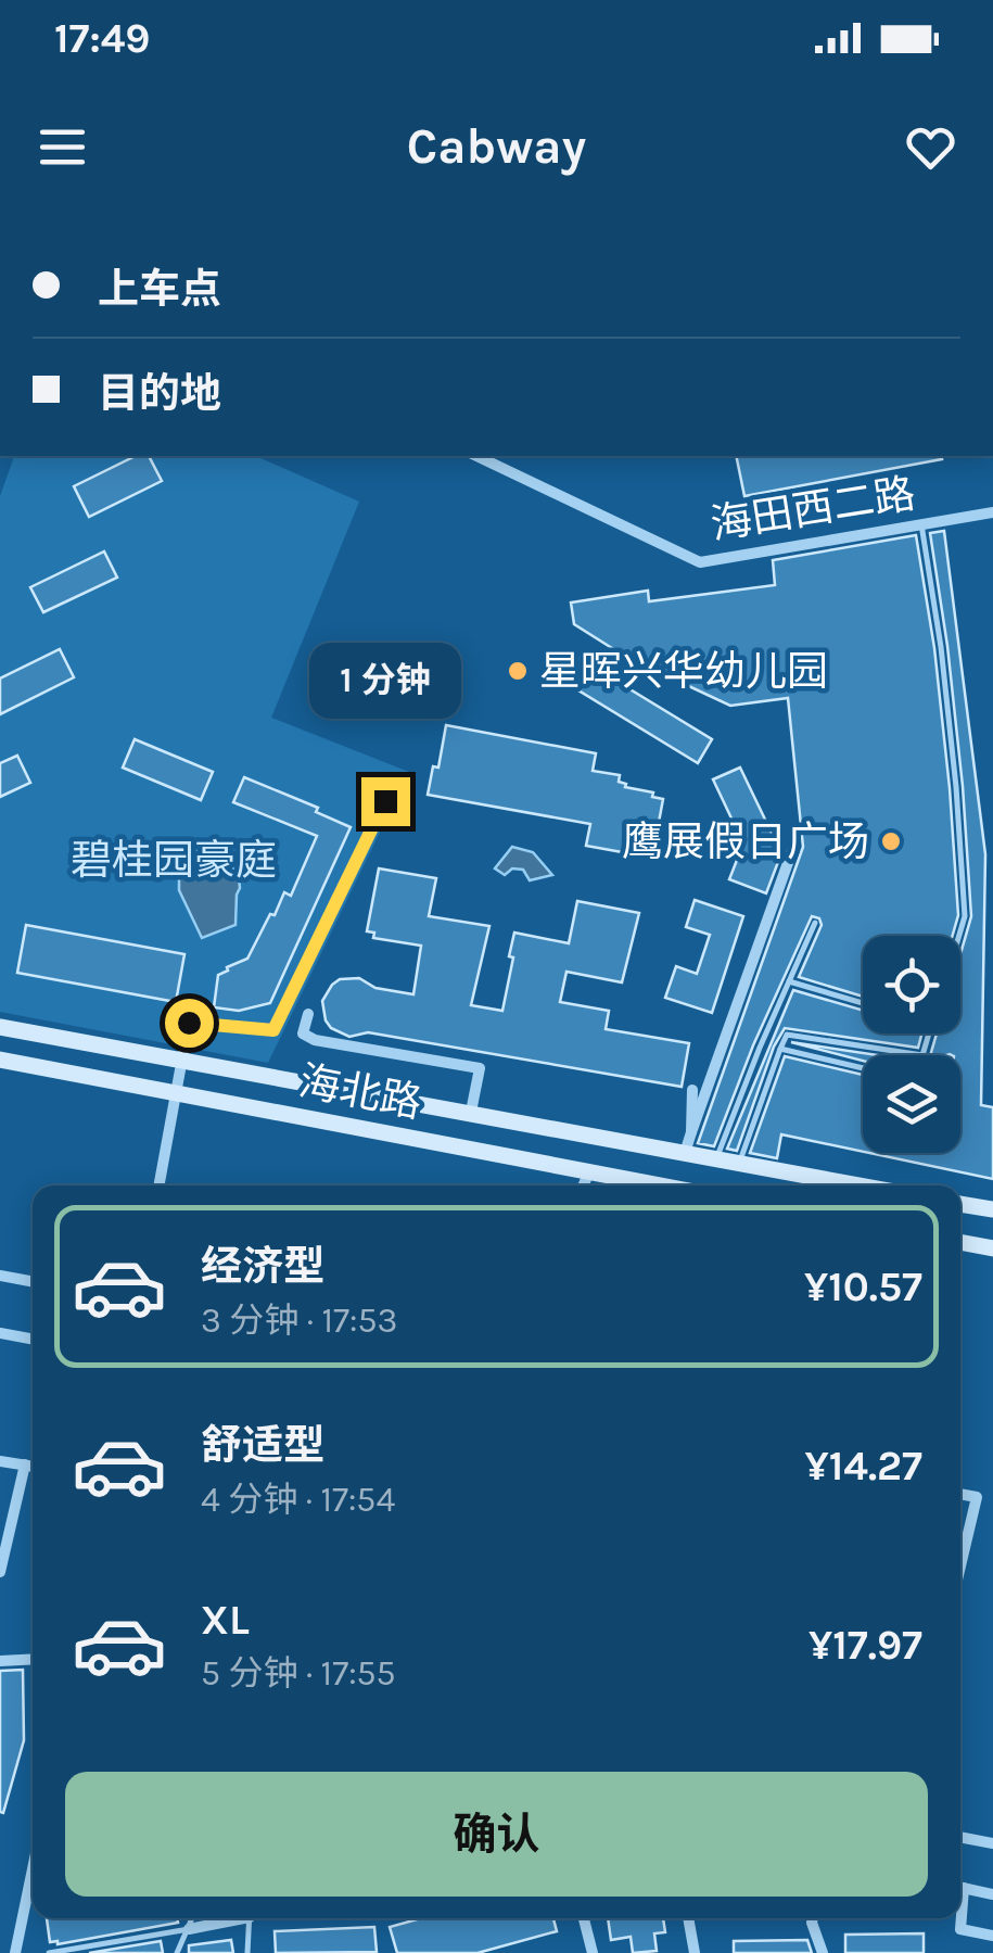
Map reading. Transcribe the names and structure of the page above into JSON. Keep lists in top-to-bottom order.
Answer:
{
  "streets": {
    "street": ["海田西二路", "海北路"]
  },
  "parks": ["碧桂园豪庭"],
  "places": ["星晖兴华幼儿园", "鹰展假日广场"],
  "page": {
    "status": "17:49",
    "header": "Cabway",
    "banner": ["上车点", "目的地"],
    "bubble": "1 分钟",
    "list": [
      {
        "name": "经济型",
        "note": "3 分钟 · 17:53",
        "value": "¥10.57"
      },
      {
        "name": "舒适型",
        "note": "4 分钟 · 17:54",
        "value": "¥14.27"
      },
      {
        "name": "XL",
        "note": "5 分钟 · 17:55",
        "value": "¥17.97"
      }
    ],
    "buttons": "确认"
  }
}
